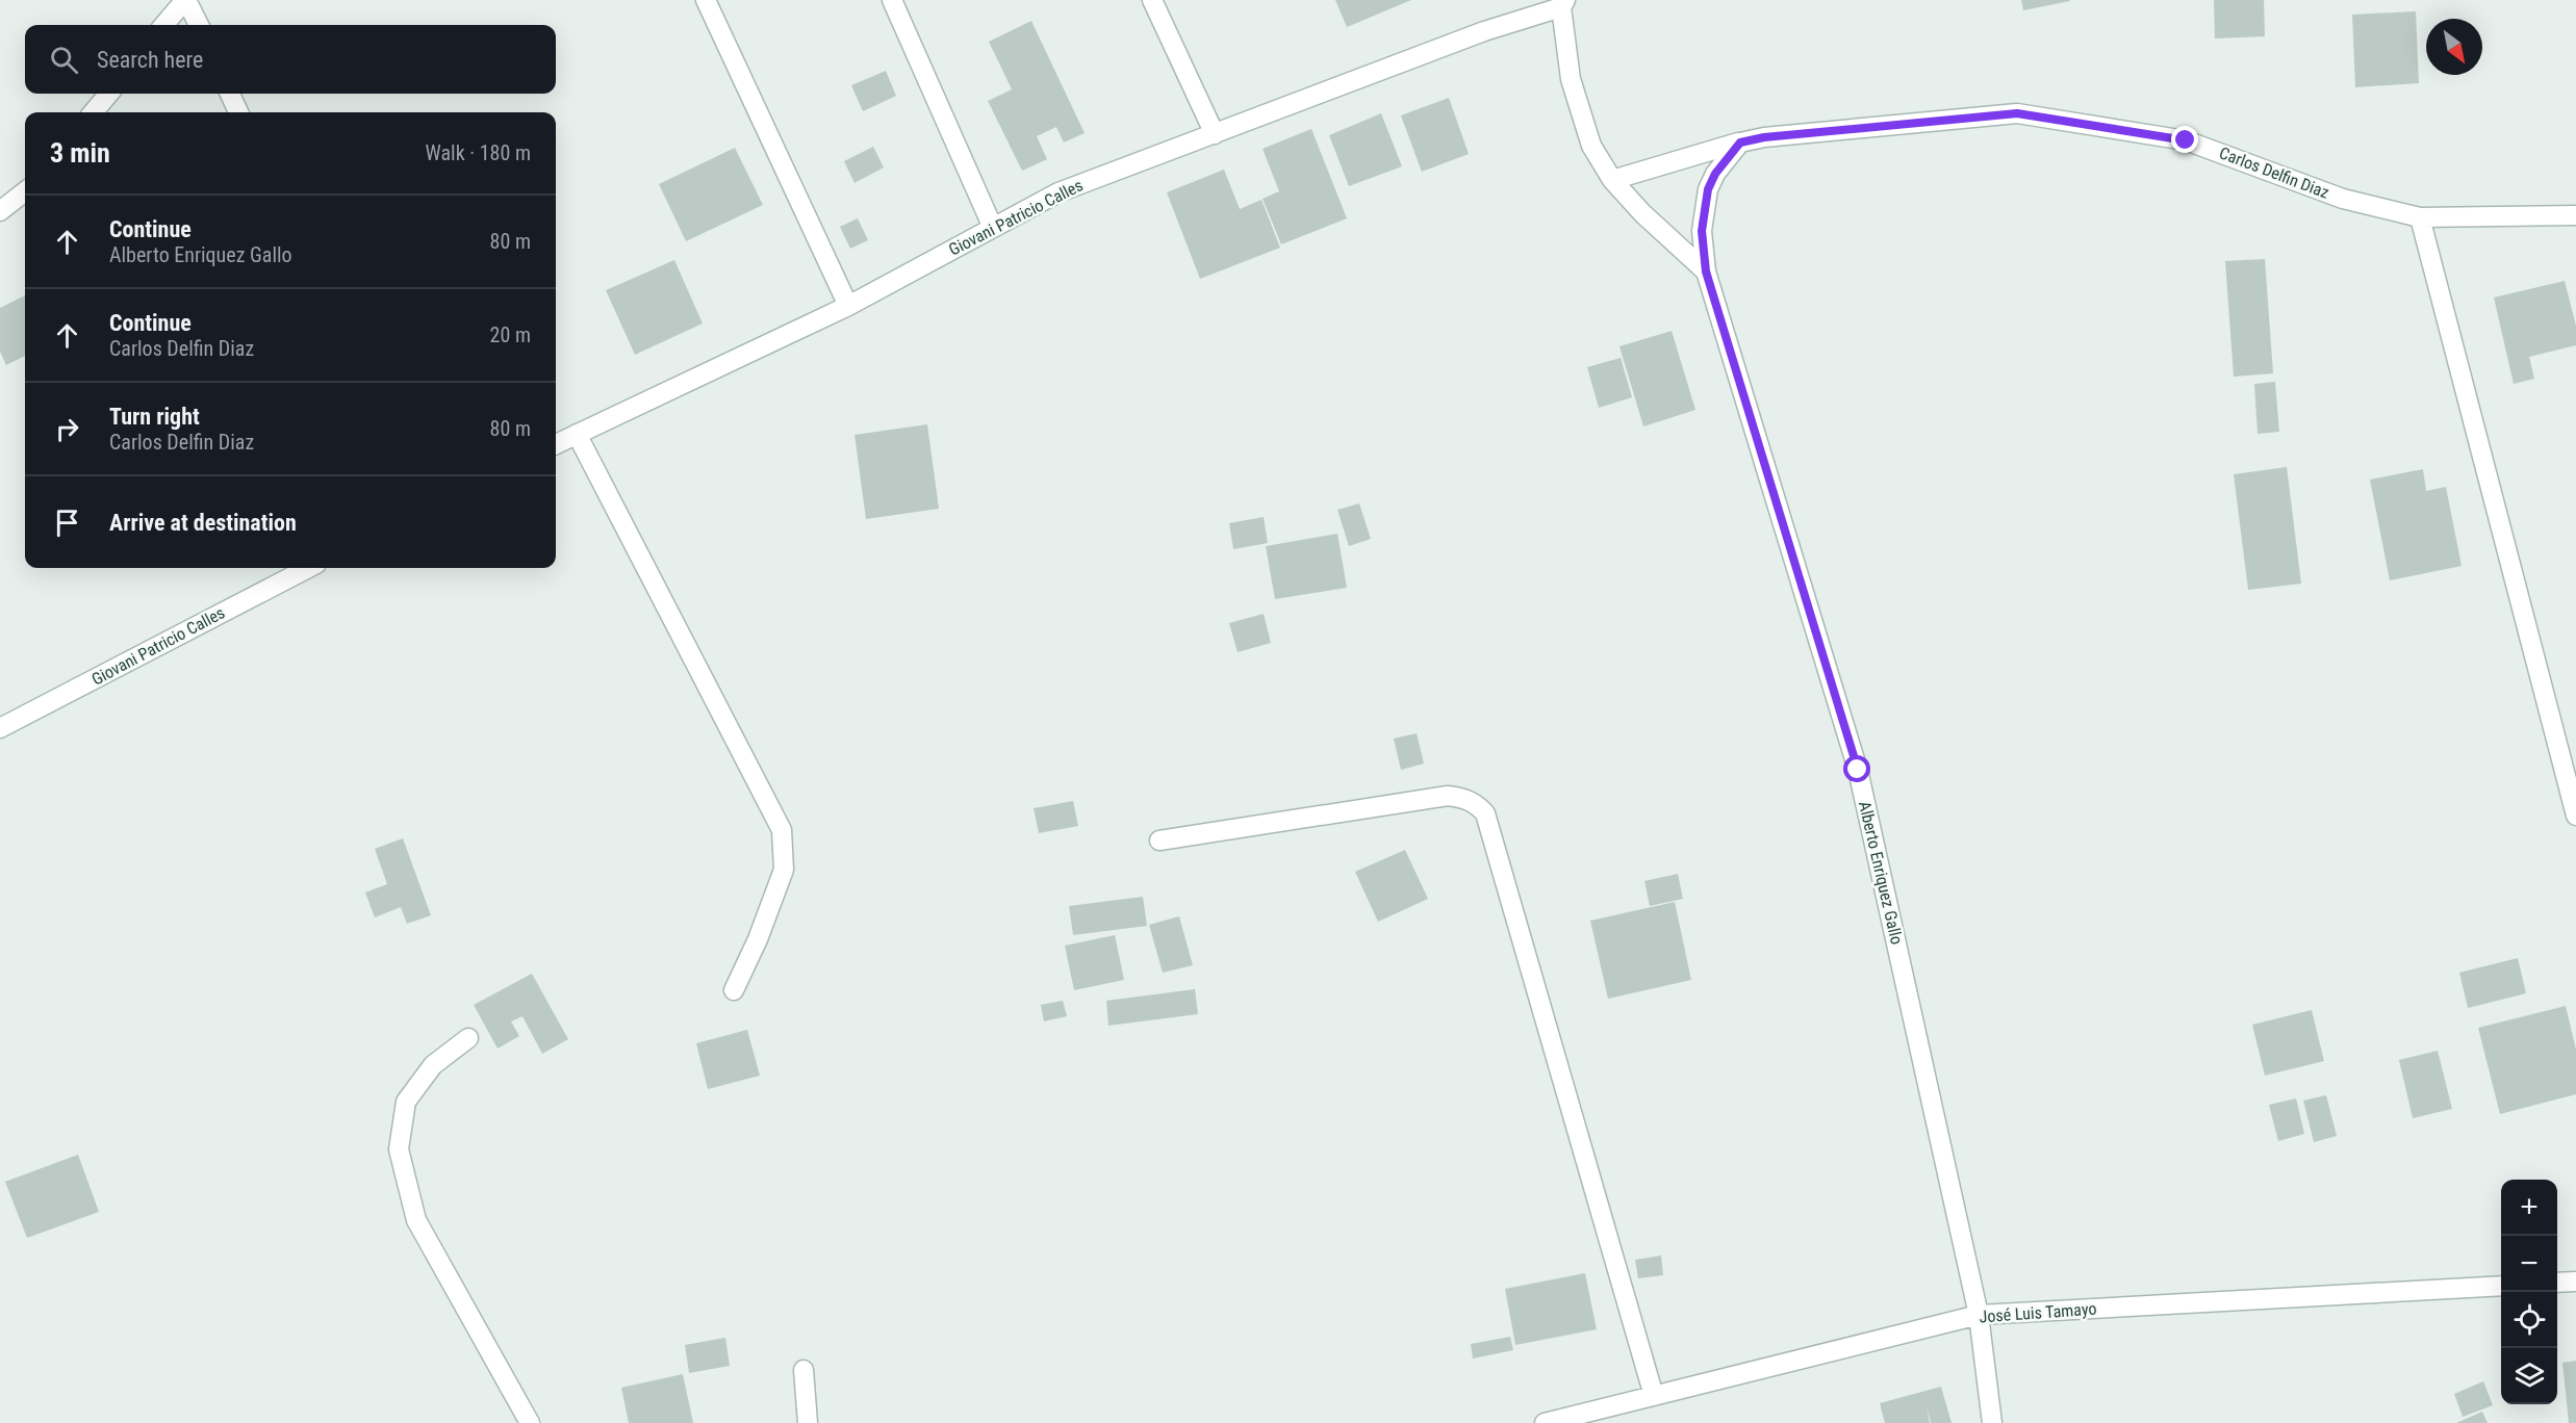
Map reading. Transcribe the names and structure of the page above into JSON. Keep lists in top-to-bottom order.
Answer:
{
  "streets": {
    "street": [
      "Carlos Delfin Diaz",
      "Giovani Patricio Calles",
      "Alberto Enriquez Gallo",
      "José Luis Tamayo"
    ]
  },
  "crossings": [
    ["Alberto Enriquez Gallo", "José Luis Tamayo"]
  ],
  "north": "bottom right",
  "page": {
    "search": "Search here",
    "heading": ["3 min", "Walk · 180 m"],
    "list": [
      ["Continue", "Alberto Enriquez Gallo", "80 m"],
      ["Continue", "Carlos Delfin Diaz", "20 m"],
      ["Turn right", "Carlos Delfin Diaz", "80 m"],
      "Arrive at destination"
    ],
    "map_buttons": ["+", "−"]
  }
}
